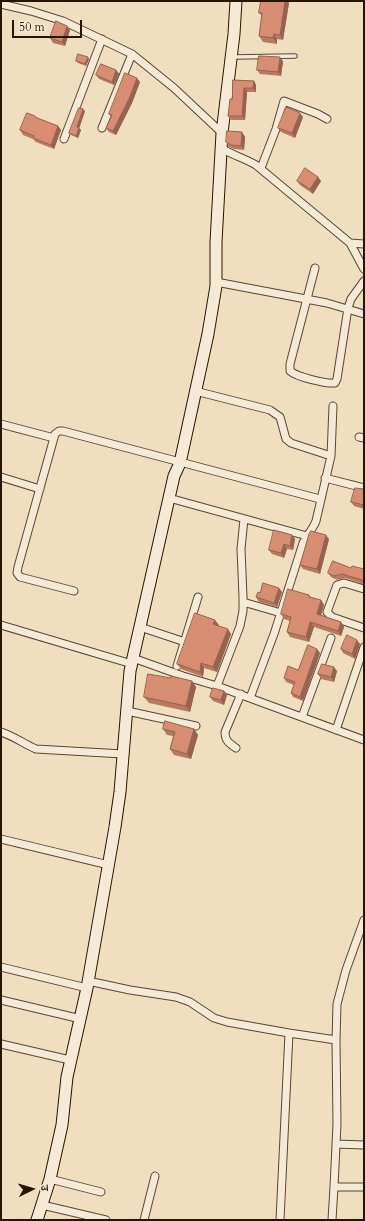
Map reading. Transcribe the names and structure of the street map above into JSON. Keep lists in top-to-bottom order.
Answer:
{
  "scale_bar": "50 m",
  "north": "right"
}
